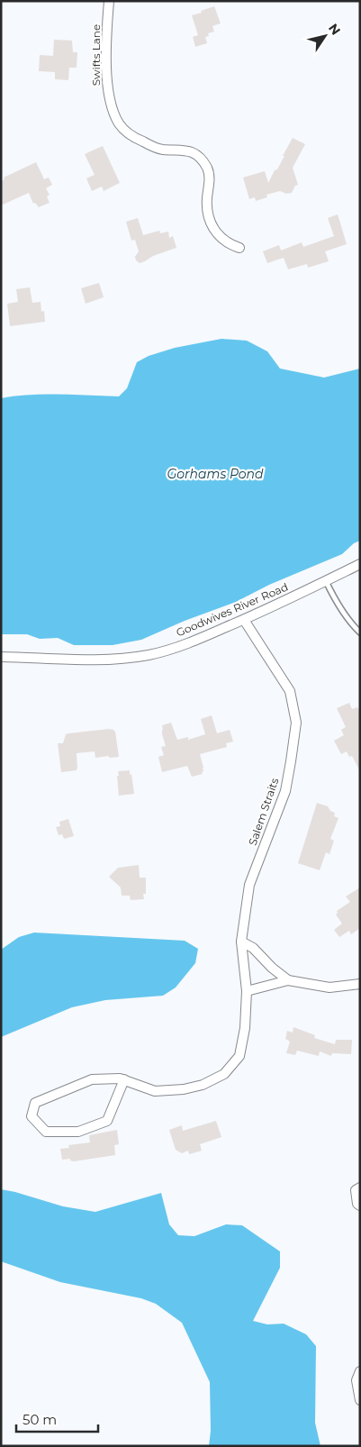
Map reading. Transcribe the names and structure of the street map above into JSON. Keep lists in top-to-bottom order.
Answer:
{
  "streets": {
    "street": ["Swifts Lane", "Goodwives River Road", "Salem Straits"]
  },
  "crossings": [
    ["Goodwives River Road", "Salem Straits"]
  ],
  "water": ["Gorhams Pond"],
  "scale_bar": "50 m",
  "north": "top right"
}
